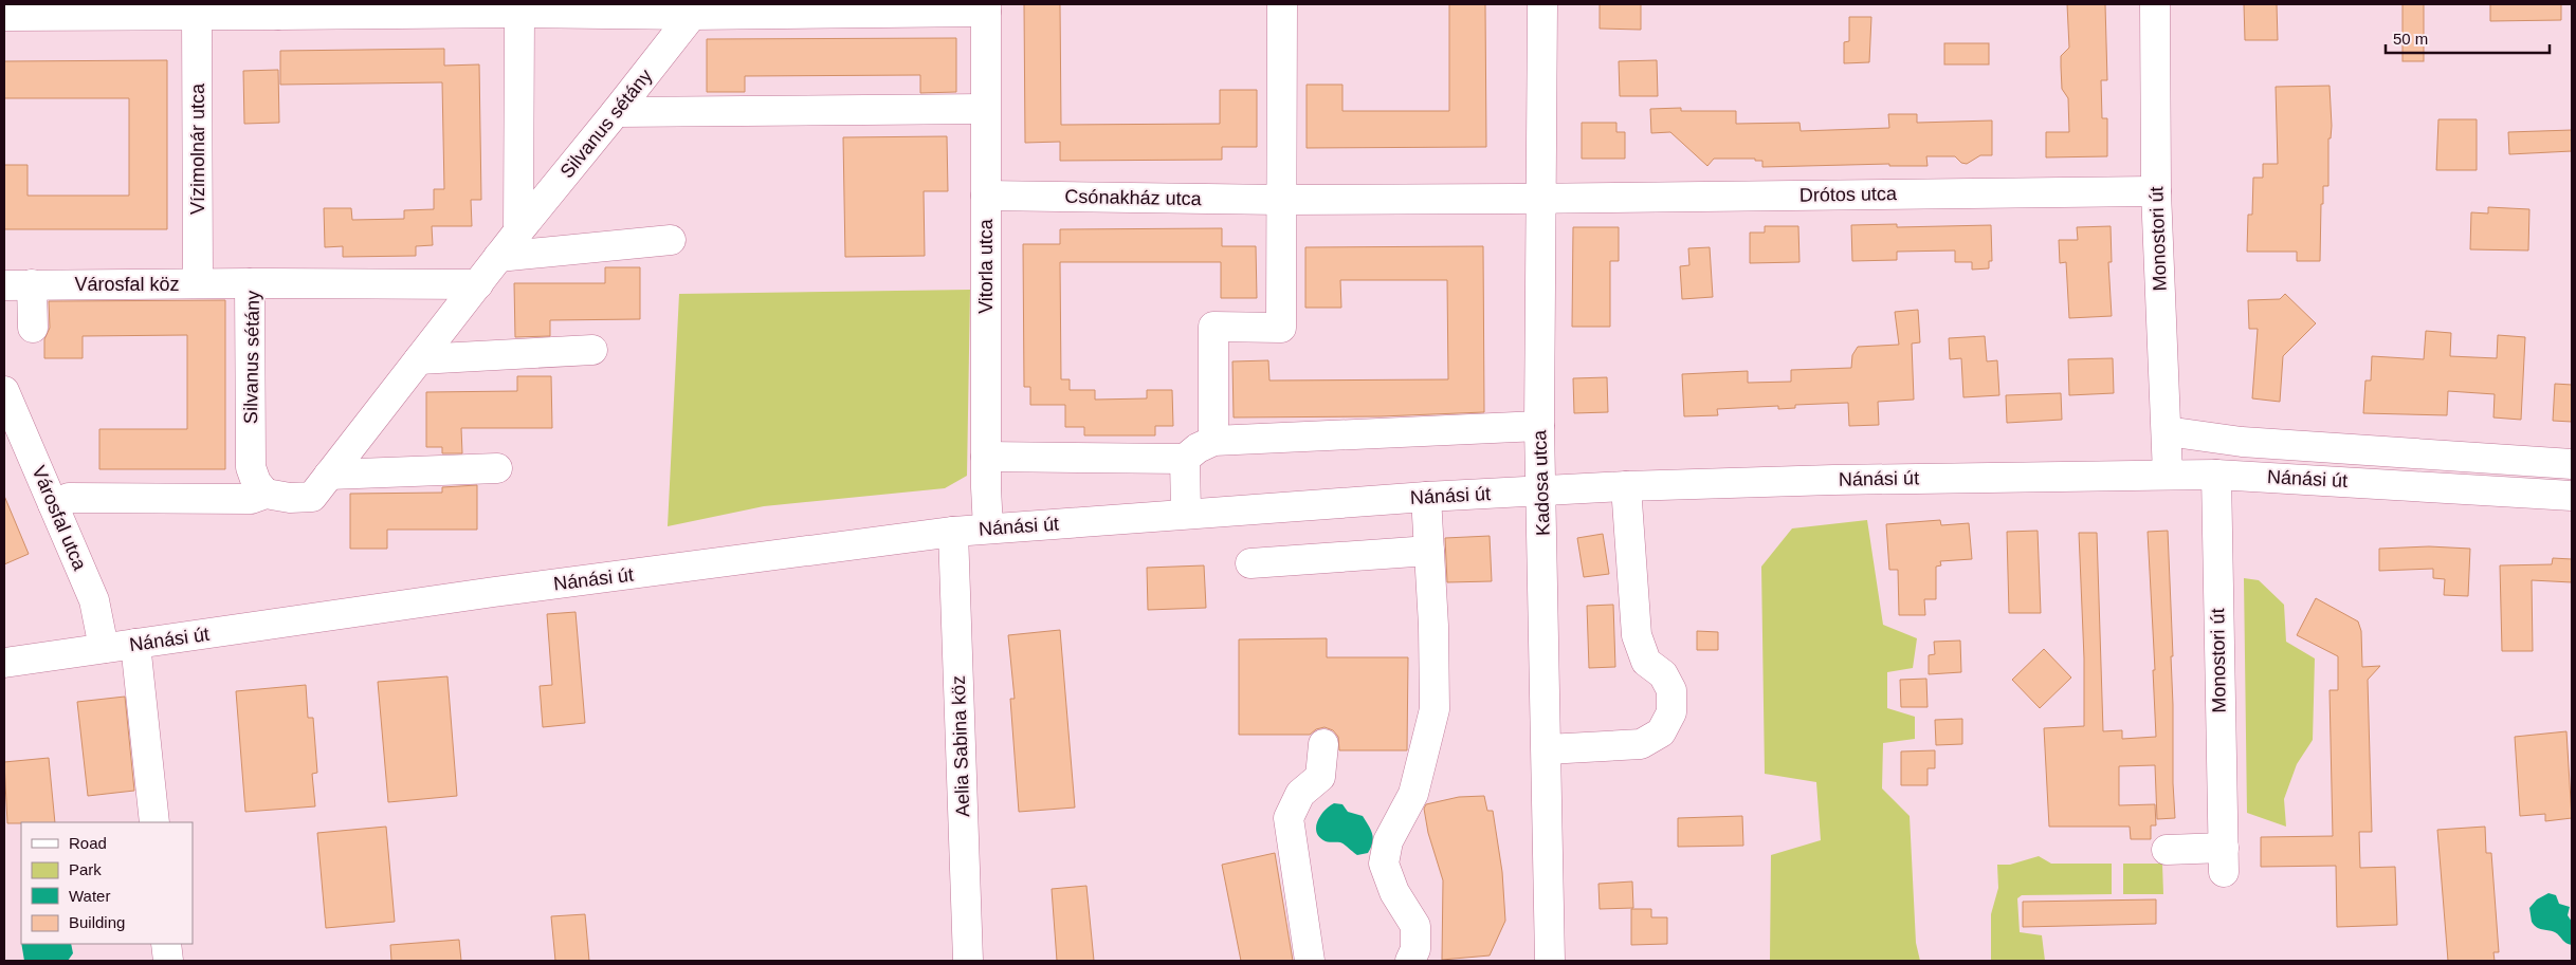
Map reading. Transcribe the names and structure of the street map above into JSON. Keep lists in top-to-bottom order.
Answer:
{
  "streets": {
    "street": [
      "Silvanus sétány",
      "Vízimolnár utca",
      "Drótos utca",
      "Csónakház utca",
      "Monostori út",
      "Vitorla utca",
      "Városfal köz",
      "Nánási út",
      "Kadosa utca",
      "Városfal utca",
      "Aelia Sabina köz"
    ]
  },
  "crossings": [
    ["Silvanus sétány", "Városfal köz"],
    ["Silvanus sétány", "Városfal utca"],
    ["Vízimolnár utca", "Városfal köz"],
    ["Drótos utca", "Csónakház utca"],
    ["Drótos utca", "Monostori út"],
    ["Drótos utca", "Kadosa utca"],
    ["Csónakház utca", "Vitorla utca"],
    ["Csónakház utca", "Kadosa utca"],
    ["Monostori út", "Nánási út"],
    ["Vitorla utca", "Nánási út"],
    ["Nánási út", "Kadosa utca"],
    ["Nánási út", "Városfal utca"],
    ["Nánási út", "Aelia Sabina köz"]
  ],
  "legend": [
    "Road",
    "Park",
    "Water",
    "Building"
  ],
  "scale_bar": "50 m"
}
